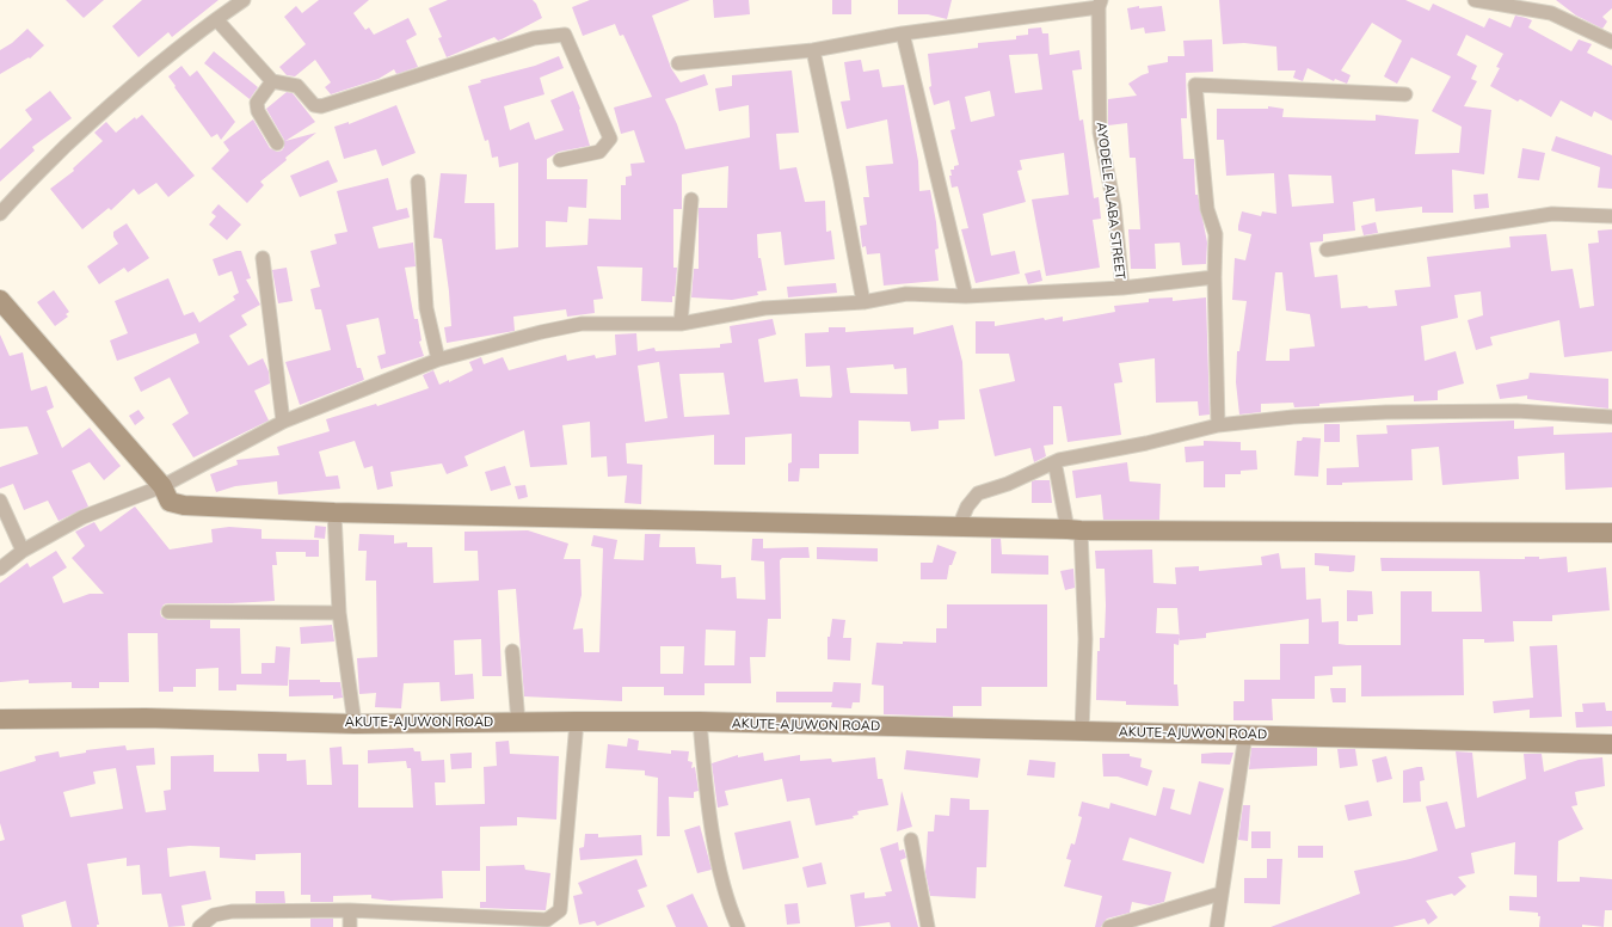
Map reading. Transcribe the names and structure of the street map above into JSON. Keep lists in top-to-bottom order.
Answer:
{
  "streets": {
    "street": ["AYODELE ALABA STREET", "AKUTE-AJUWON ROAD"]
  }
}
